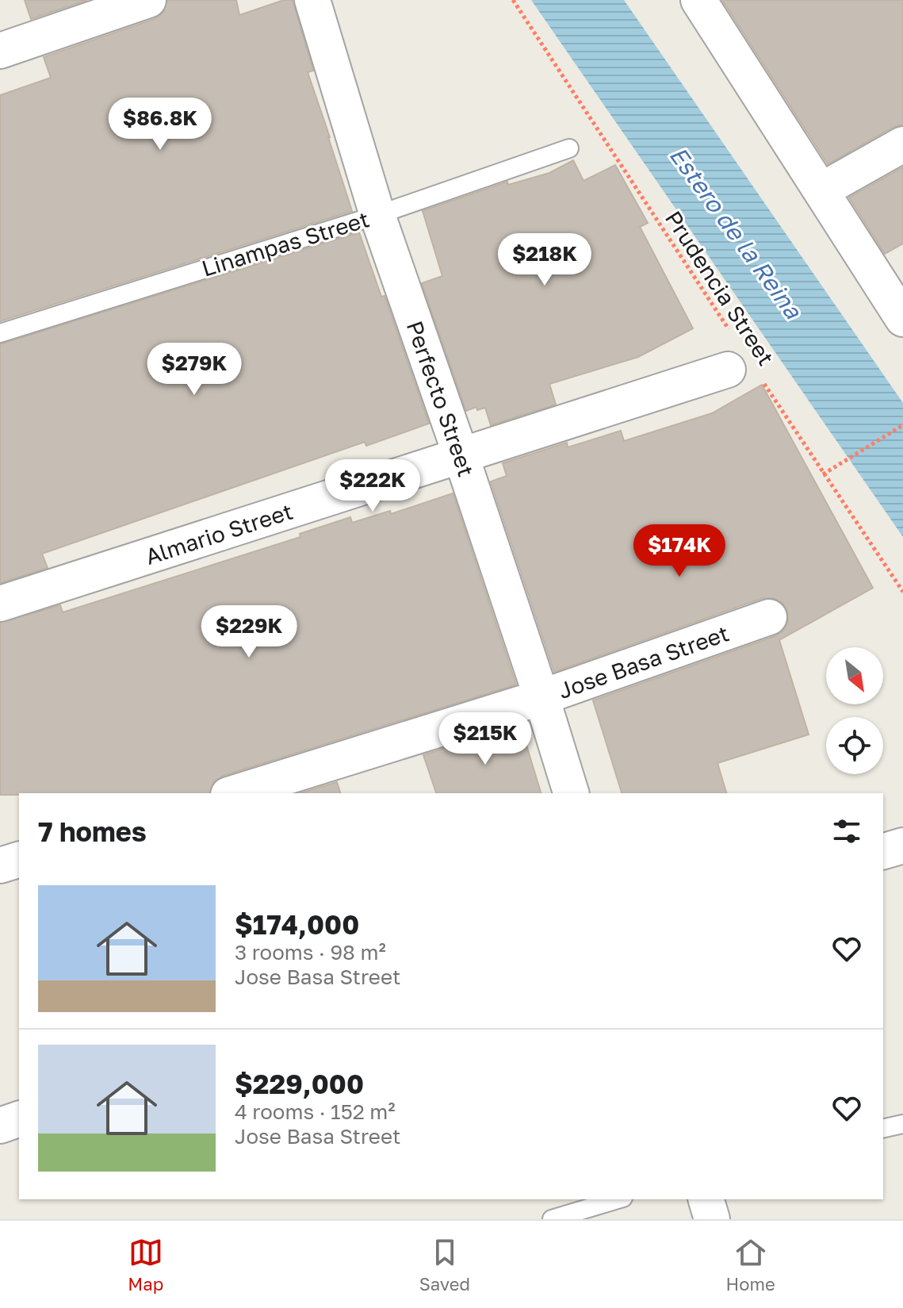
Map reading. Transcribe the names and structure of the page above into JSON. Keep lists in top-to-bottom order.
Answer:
{
  "streets": {
    "street": ["Perfecto Street", "Almario Street", "Jose Basa Street"],
    "lane": ["Linampas Street"],
    "path": ["Prudencia Street"]
  },
  "crossings": [
    ["Linampas Street", "Perfecto Street"],
    ["Perfecto Street", "Almario Street"],
    ["Perfecto Street", "Jose Basa Street"]
  ],
  "water": ["Estero de la Reina"],
  "north": "bottom right",
  "page": {
    "price": [
      "$86.8K",
      "$218K",
      "$279K",
      "$222K",
      "$174K",
      "$229K",
      "$215K"
    ],
    "heading": "7 homes",
    "list": [
      {
        "name": "$174,000",
        "note": "3 rooms · 98 m² · Jose Basa Street"
      },
      {
        "name": "$229,000",
        "note": "4 rooms · 152 m² · Jose Basa Street"
      }
    ],
    "tabs": ["Map", "Saved", "Home"]
  }
}
